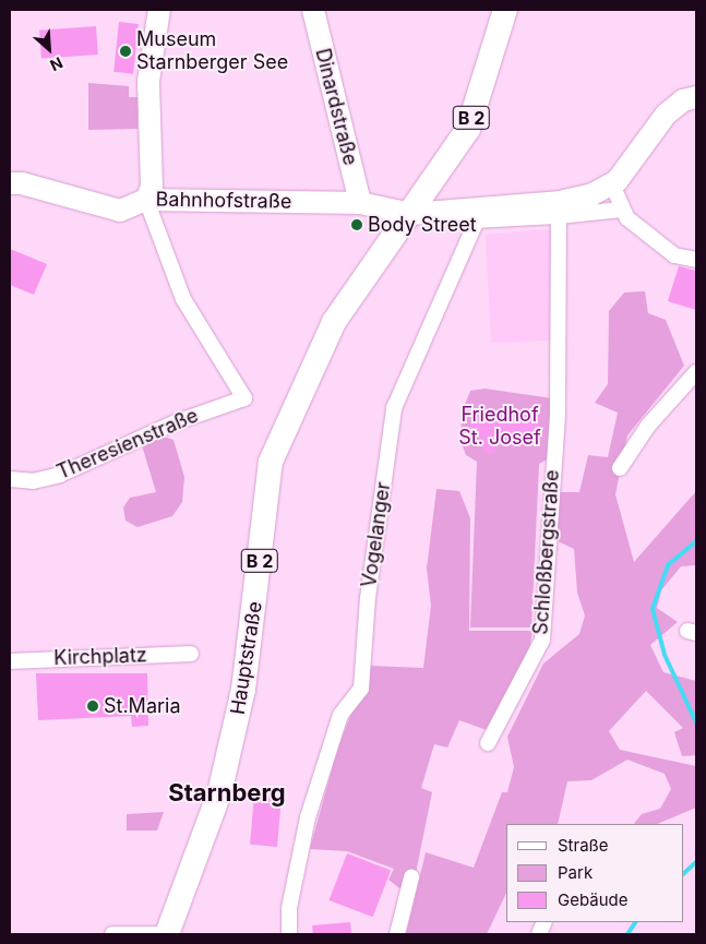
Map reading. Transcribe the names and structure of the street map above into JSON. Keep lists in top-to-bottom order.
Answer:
{
  "streets": {
    "main road": [
      "Dinardstraße",
      "B 2",
      "Bahnhofstraße",
      "Hauptstraße"
    ],
    "street": [
      "Theresienstraße",
      "Vogelanger",
      "Schloßbergstraße",
      "Kirchplatz"
    ]
  },
  "crossings": [
    ["Dinardstraße", "Bahnhofstraße"],
    ["B 2", "Bahnhofstraße"],
    ["B 2", "Hauptstraße"],
    ["Bahnhofstraße", "Theresienstraße"],
    ["Bahnhofstraße", "Hauptstraße"],
    ["Vogelanger", "Schloßbergstraße"]
  ],
  "districts": ["Starnberg"],
  "parks": ["Friedhof St. Josef"],
  "places": ["Museum Starnberger See", "Body Street", "St.Maria"],
  "legend": ["Straße", "Park", "Gebäude"],
  "north": "bottom right"
}
